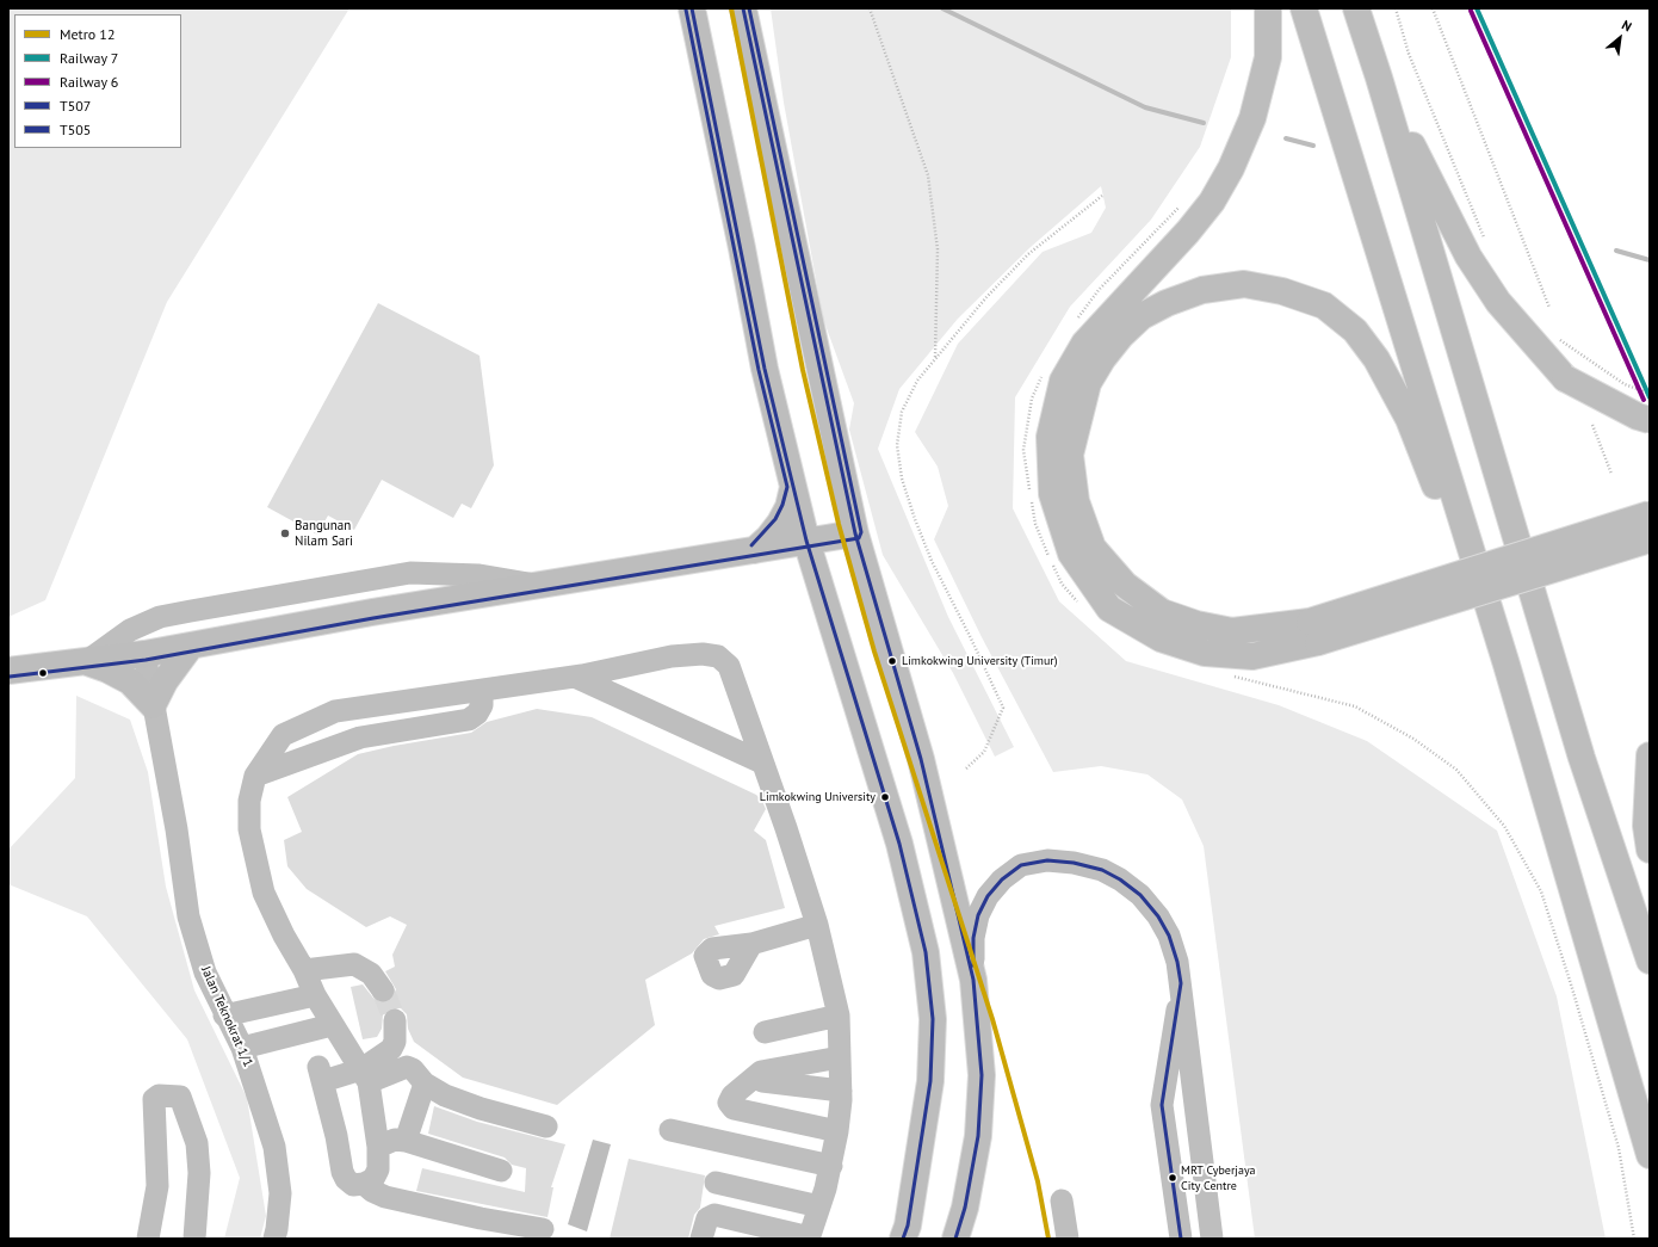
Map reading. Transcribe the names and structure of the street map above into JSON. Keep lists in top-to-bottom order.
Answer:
{
  "streets": {
    "street": ["Jalan Teknokrat 1/1"]
  },
  "places": [
    "Bangunan Nilam Sari",
    "Limkokwing University (Timur)",
    "Limkokwing University",
    "MRT Cyberjaya City Centre"
  ],
  "lines": [
    "metro line 12",
    "rail line 7",
    "transit line T507",
    "transit line T505",
    "rail line 6"
  ],
  "legend": [
    "Metro 12",
    "Railway 7",
    "Railway 6",
    "T507",
    "T505"
  ],
  "north": "top right"
}
